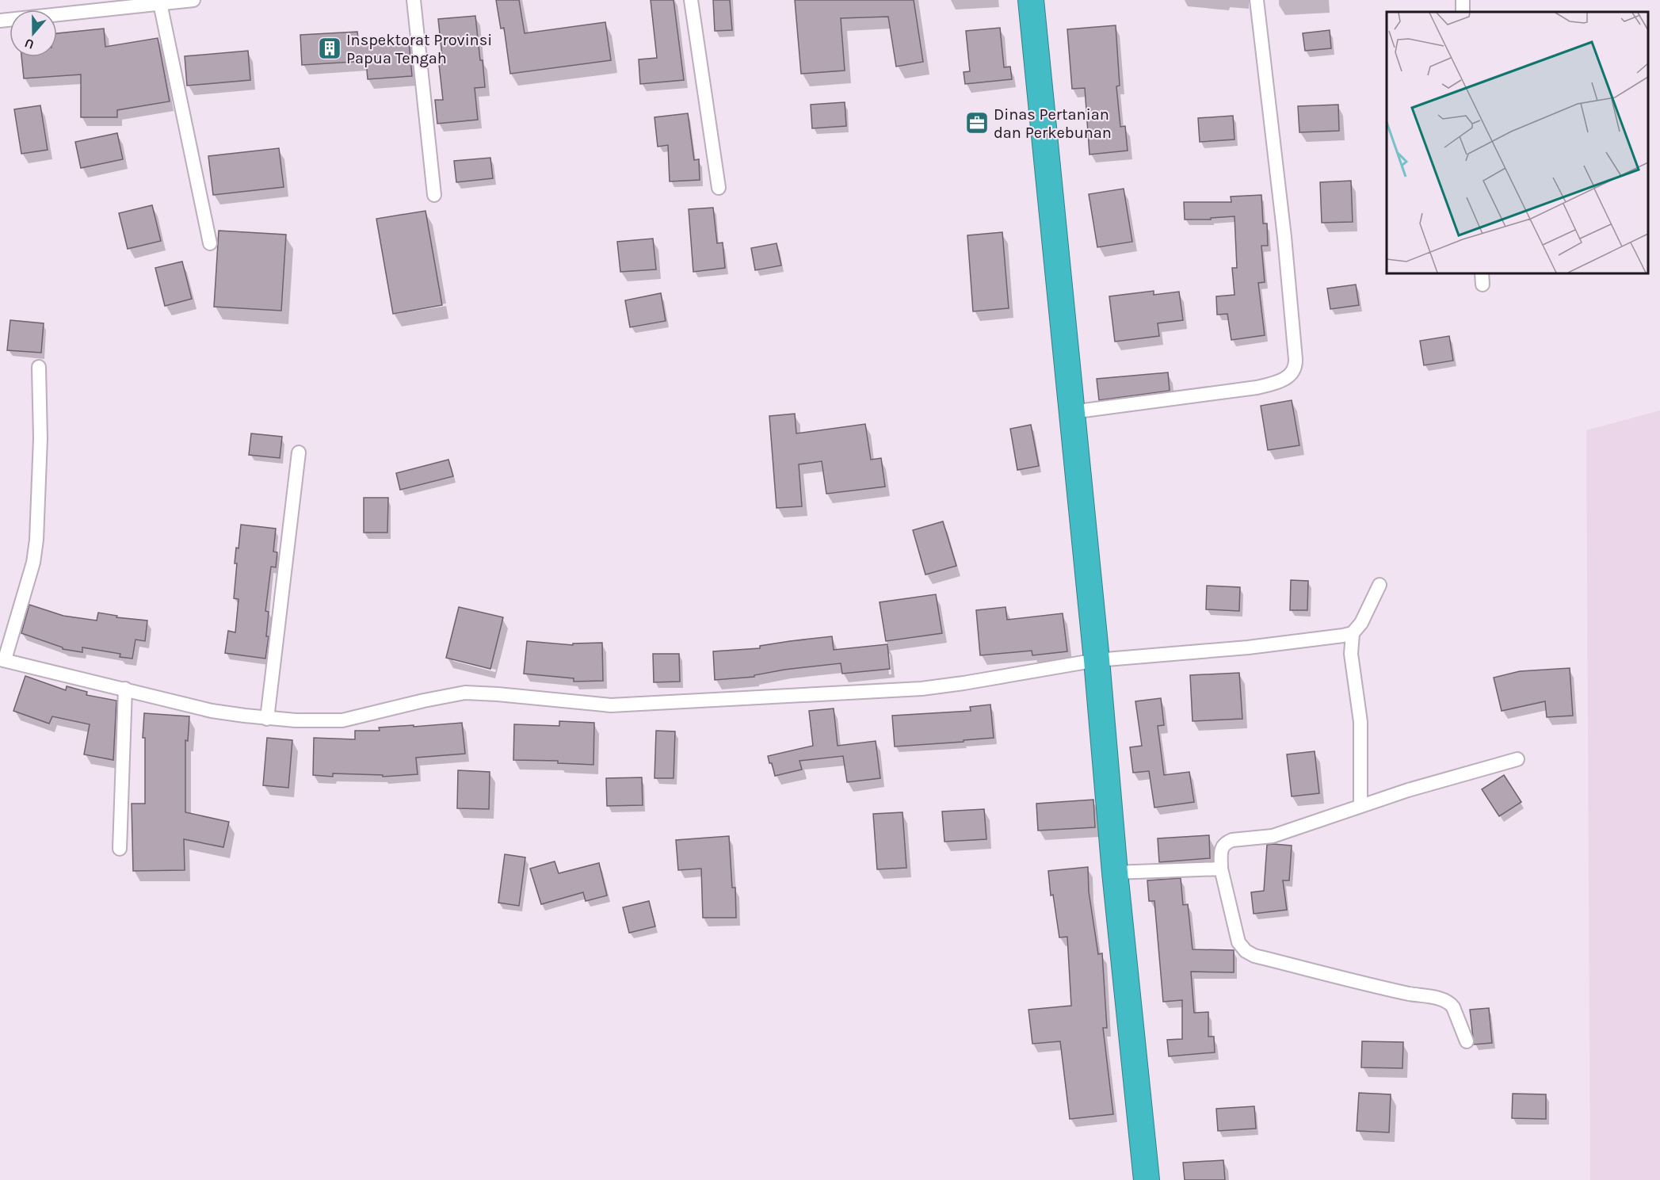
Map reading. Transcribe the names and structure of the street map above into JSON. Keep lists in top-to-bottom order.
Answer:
{
  "places": {
    "building": ["Inspektorat Provinsi Papua Tengah"],
    "office": ["Dinas Pertanian dan Perkebunan"]
  },
  "north": "bottom"
}
